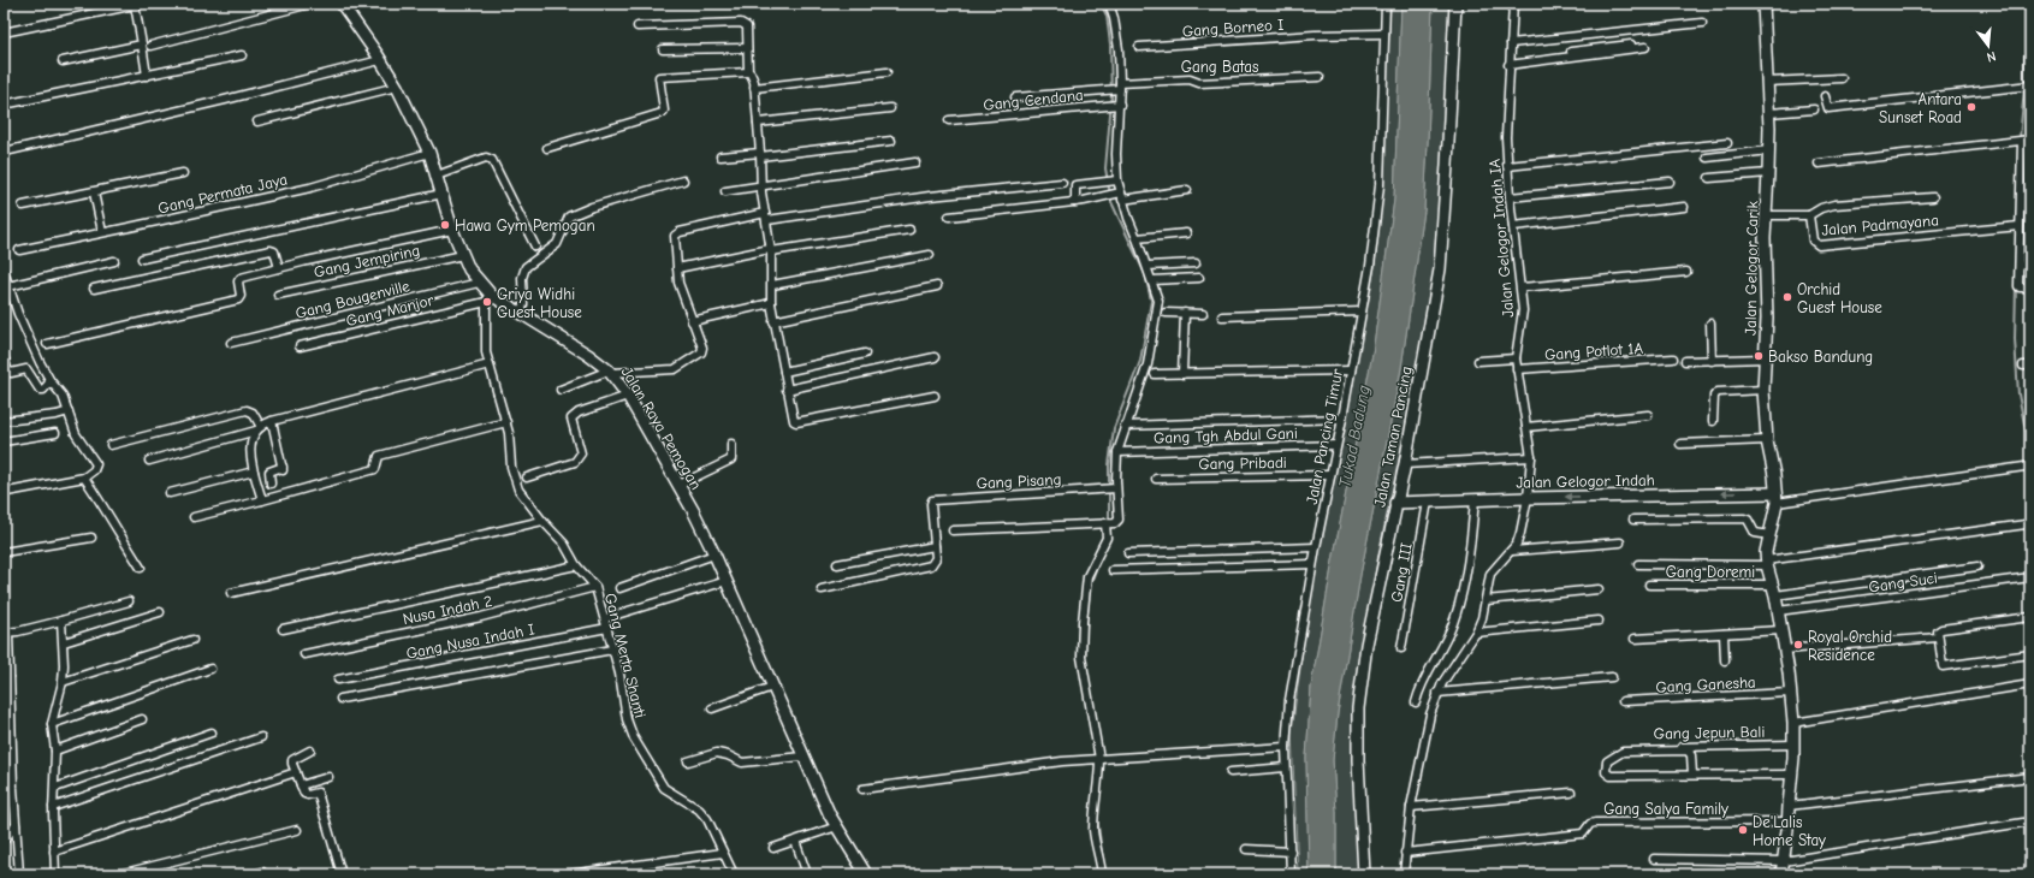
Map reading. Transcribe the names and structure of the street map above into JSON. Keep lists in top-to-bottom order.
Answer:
{
  "streets": {
    "street": [
      "Gang Borneo I",
      "Gang Batas",
      "Gang Cendana",
      "Gang Permata Jaya",
      "Jalan Padmayana",
      "Jalan Gelogor Indah IA",
      "Gang Jempiring",
      "Jalan Gelogor Carik",
      "Gang Bougenville",
      "Gang Manjor",
      "Gang Potlot 1A",
      "Jalan Raya Pemogan",
      "Gang Tgh Abdul Gani",
      "Jalan Pancing Timur",
      "Jalan Taman Pancing",
      "Gang Pribadi",
      "Gang Pisang",
      "Jalan Gelogor Indah",
      "Gang Doremi",
      "Gang III",
      "Gang Suci",
      "Nusa Indah 2",
      "Gang Nusa Indah I",
      "Gang Merta Shanti",
      "Gang Ganesha",
      "Gang Jepun Bali",
      "Gang Salya Family"
    ]
  },
  "crossings": [
    ["Gang Borneo I", "Jalan Pancing Timur"],
    ["Gang Permata Jaya", "Jalan Raya Pemogan"],
    ["Jalan Padmayana", "Jalan Gelogor Carik"],
    ["Jalan Gelogor Indah IA", "Gang Potlot 1A"],
    ["Jalan Gelogor Indah IA", "Jalan Gelogor Indah"],
    ["Gang Jempiring", "Jalan Raya Pemogan"],
    ["Jalan Gelogor Carik", "Jalan Gelogor Indah"],
    ["Jalan Gelogor Carik", "Gang Doremi"],
    ["Jalan Gelogor Carik", "Gang Suci"],
    ["Jalan Gelogor Carik", "Gang Ganesha"],
    ["Jalan Gelogor Carik", "Gang Jepun Bali"],
    ["Jalan Gelogor Carik", "Gang Salya Family"],
    ["Gang Bougenville", "Jalan Raya Pemogan"],
    ["Gang Manjor", "Jalan Raya Pemogan"],
    ["Gang Manjor", "Gang Merta Shanti"],
    ["Jalan Raya Pemogan", "Gang Merta Shanti"],
    ["Gang Tgh Abdul Gani", "Jalan Pancing Timur"],
    ["Jalan Pancing Timur", "Gang Pribadi"],
    ["Jalan Taman Pancing", "Jalan Gelogor Indah"],
    ["Jalan Gelogor Indah", "Gang III"],
    ["Nusa Indah 2", "Gang Merta Shanti"],
    ["Gang Nusa Indah I", "Gang Merta Shanti"]
  ],
  "water": ["Tukad Badung"],
  "places": [
    "Antara Sunset Road",
    "Hawa Gym Pemogan",
    "Orchid Guest House",
    "Griya Widhi Guest House",
    "Bakso Bandung",
    "Royal Orchid Residence",
    "De'Lalis Home Stay"
  ],
  "north": "bottom"
}
